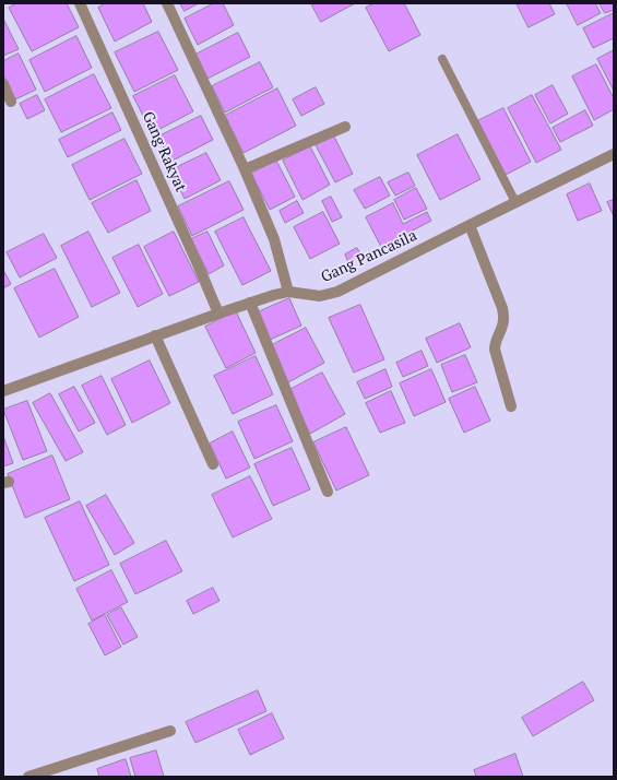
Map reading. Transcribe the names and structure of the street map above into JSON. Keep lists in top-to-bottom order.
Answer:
{
  "streets": {
    "street": ["Gang Rakyat", "Gang Pancasila"]
  },
  "crossings": [
    ["Gang Rakyat", "Gang Pancasila"]
  ]
}
